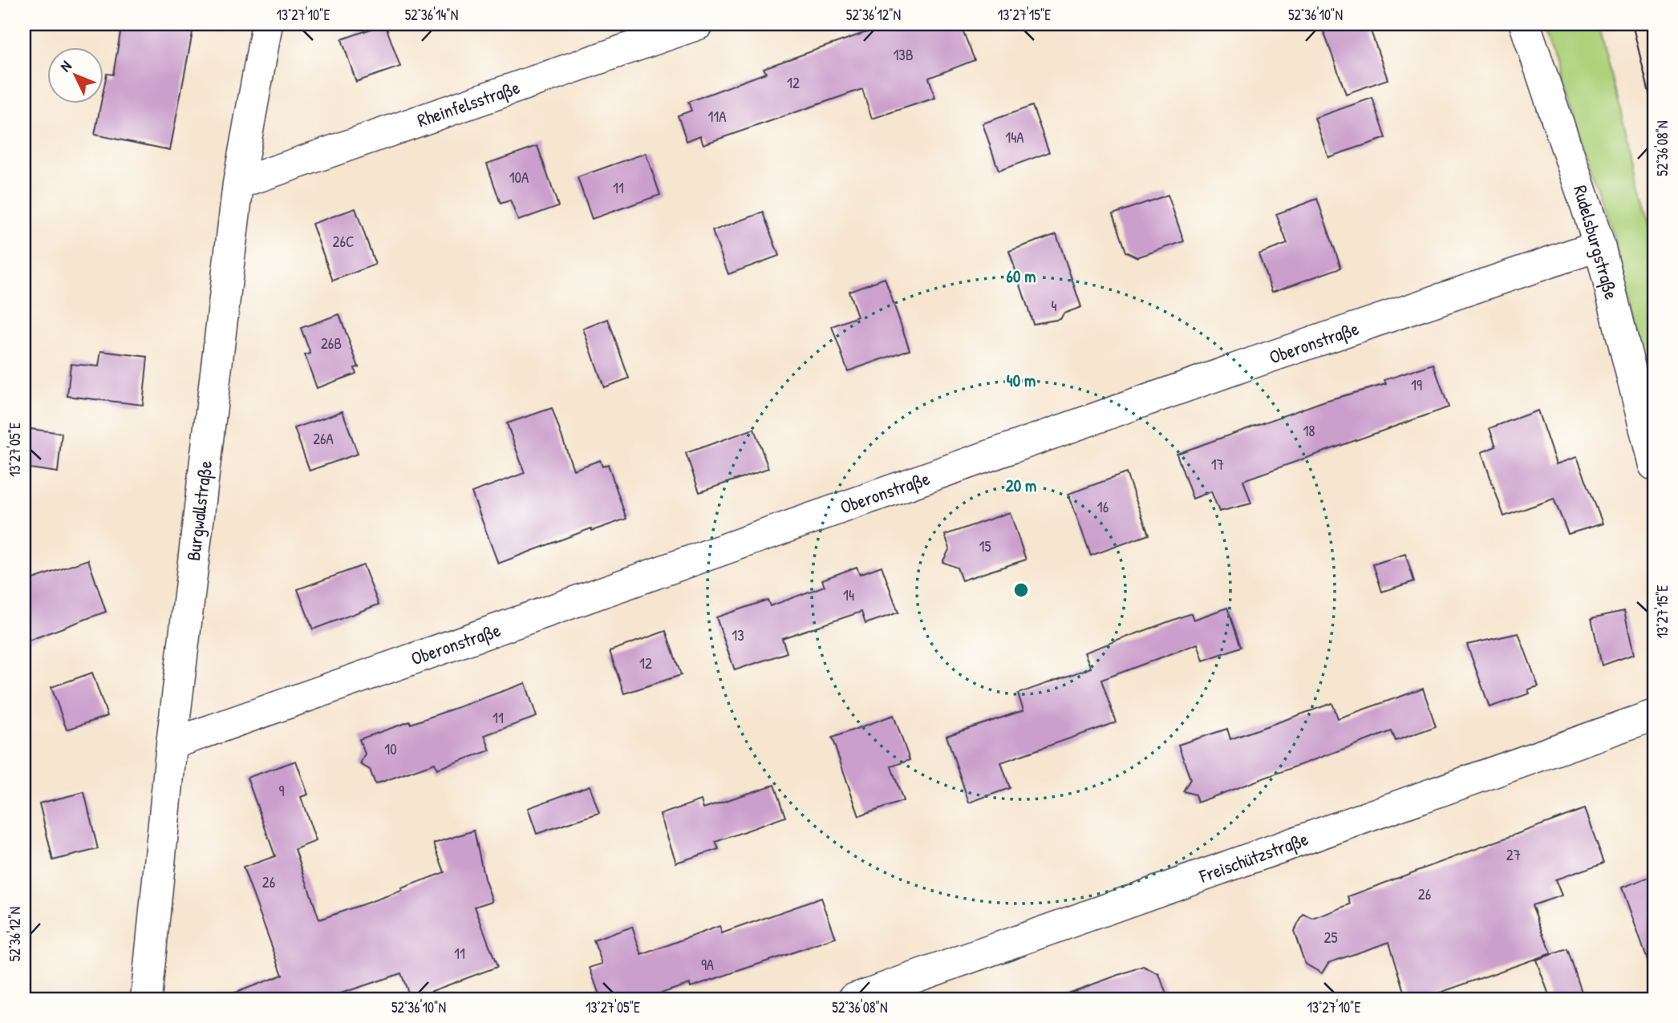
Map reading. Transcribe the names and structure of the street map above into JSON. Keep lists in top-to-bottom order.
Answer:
{
  "streets": {
    "street": [
      "Rheinfelsstraße",
      "Rudelsburgstraße",
      "Oberonstraße",
      "Burgwallstraße",
      "Freischützstraße"
    ]
  },
  "crossings": [
    ["Rheinfelsstraße", "Burgwallstraße"],
    ["Rudelsburgstraße", "Oberonstraße"],
    ["Oberonstraße", "Burgwallstraße"]
  ],
  "house_numbers": [
    "13B",
    "12",
    "11A",
    "14A",
    "10A",
    "11",
    "26C",
    "4",
    "26B",
    "19",
    "18",
    "26A",
    "17",
    "16",
    "15",
    "14",
    "13",
    "12",
    "11",
    "10",
    "9",
    "27",
    "26",
    "26",
    "25",
    "11",
    "9A"
  ],
  "north": "top left",
  "coordinates": [
    "13°27'10\"E",
    "52°36'14\"N",
    "52°36'12\"N",
    "13°27'15\"E",
    "52°36'10\"N",
    "52°36'08\"N",
    "13°27'05\"E"
  ],
  "rings": ["60 m", "40 m", "20 m"]
}
